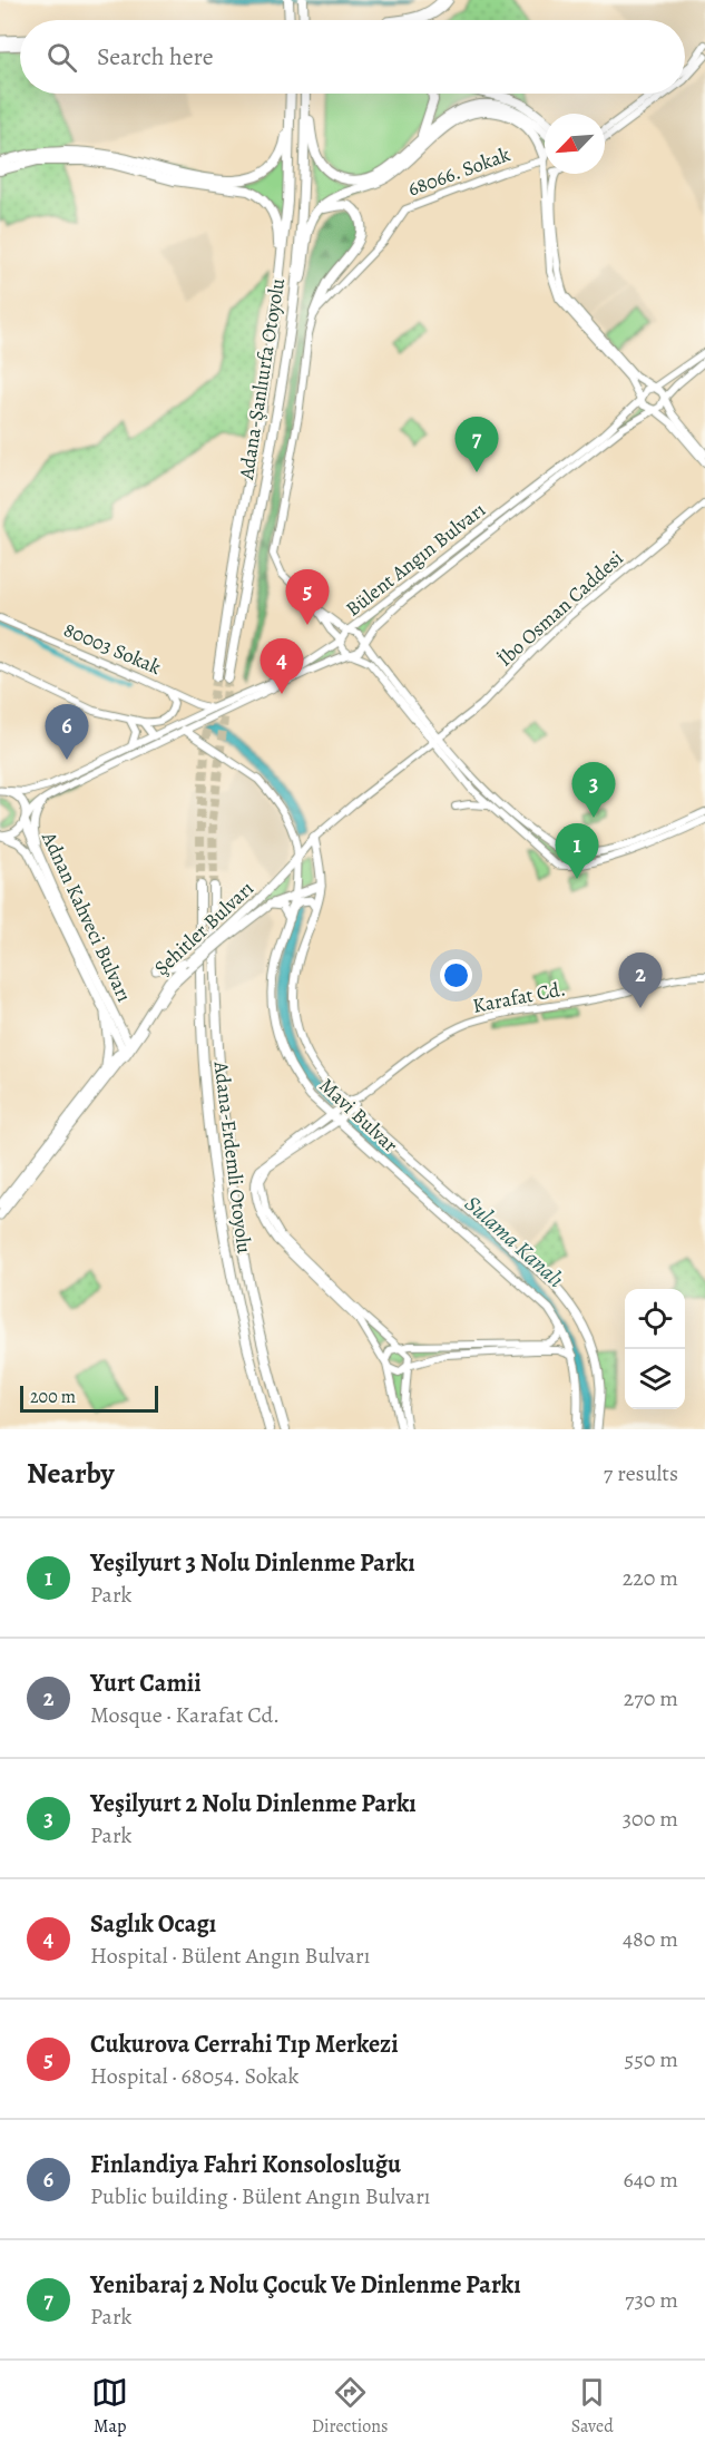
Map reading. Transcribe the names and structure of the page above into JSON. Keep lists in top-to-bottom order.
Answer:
{
  "streets": {
    "highway": ["Adana-Şanlıurfa Otoyolu", "Adana-Erdemli Otoyolu"],
    "main road": [
      "68066. Sokak",
      "Bülent Angın Bulvarı",
      "İbo Osman Caddesi",
      "80003 Sokak",
      "Adnan Kahveci Bulvarı",
      "Şehitler Bulvarı",
      "Karafat Cd.",
      "Mavi Bulvar"
    ]
  },
  "crossings": [
    ["Bülent Angın Bulvarı", "80003 Sokak"],
    ["Bülent Angın Bulvarı", "Adnan Kahveci Bulvarı"],
    ["Bülent Angın Bulvarı", "Mavi Bulvar"],
    ["İbo Osman Caddesi", "Şehitler Bulvarı"],
    ["Adnan Kahveci Bulvarı", "Şehitler Bulvarı"],
    ["Şehitler Bulvarı", "Mavi Bulvar"],
    ["Karafat Cd.", "Mavi Bulvar"]
  ],
  "water": ["Sulama Kanalı"],
  "scale_bar": "200 m",
  "north": "bottom left",
  "page": {
    "search": "Search here",
    "pins": [
      "7",
      "5",
      "4",
      "6",
      "3",
      "1",
      "2"
    ],
    "scale": "200 m",
    "heading": ["Nearby", "7 results"],
    "list": [
      {
        "mark": "1",
        "name": "Yeşilyurt 3 Nolu Dinlenme Parkı",
        "note": "Park",
        "value": "220 m"
      },
      {
        "mark": "2",
        "name": "Yurt Camii",
        "note": "Mosque · Karafat Cd.",
        "value": "270 m"
      },
      {
        "mark": "3",
        "name": "Yeşilyurt 2 Nolu Dinlenme Parkı",
        "note": "Park",
        "value": "300 m"
      },
      {
        "mark": "4",
        "name": "Saglık Ocagı",
        "note": "Hospital · Bülent Angın Bulvarı",
        "value": "480 m"
      },
      {
        "mark": "5",
        "name": "Cukurova Cerrahi Tıp Merkezi",
        "note": "Hospital · 68054. Sokak",
        "value": "550 m"
      },
      {
        "mark": "6",
        "name": "Finlandiya Fahri Konsolosluğu",
        "note": "Public building · Bülent Angın Bulvarı",
        "value": "640 m"
      },
      {
        "mark": "7",
        "name": "Yenibaraj 2 Nolu Çocuk Ve Dinlenme Parkı",
        "note": "Park",
        "value": "730 m"
      }
    ],
    "nav": ["Map", "Directions", "Saved"]
  }
}
